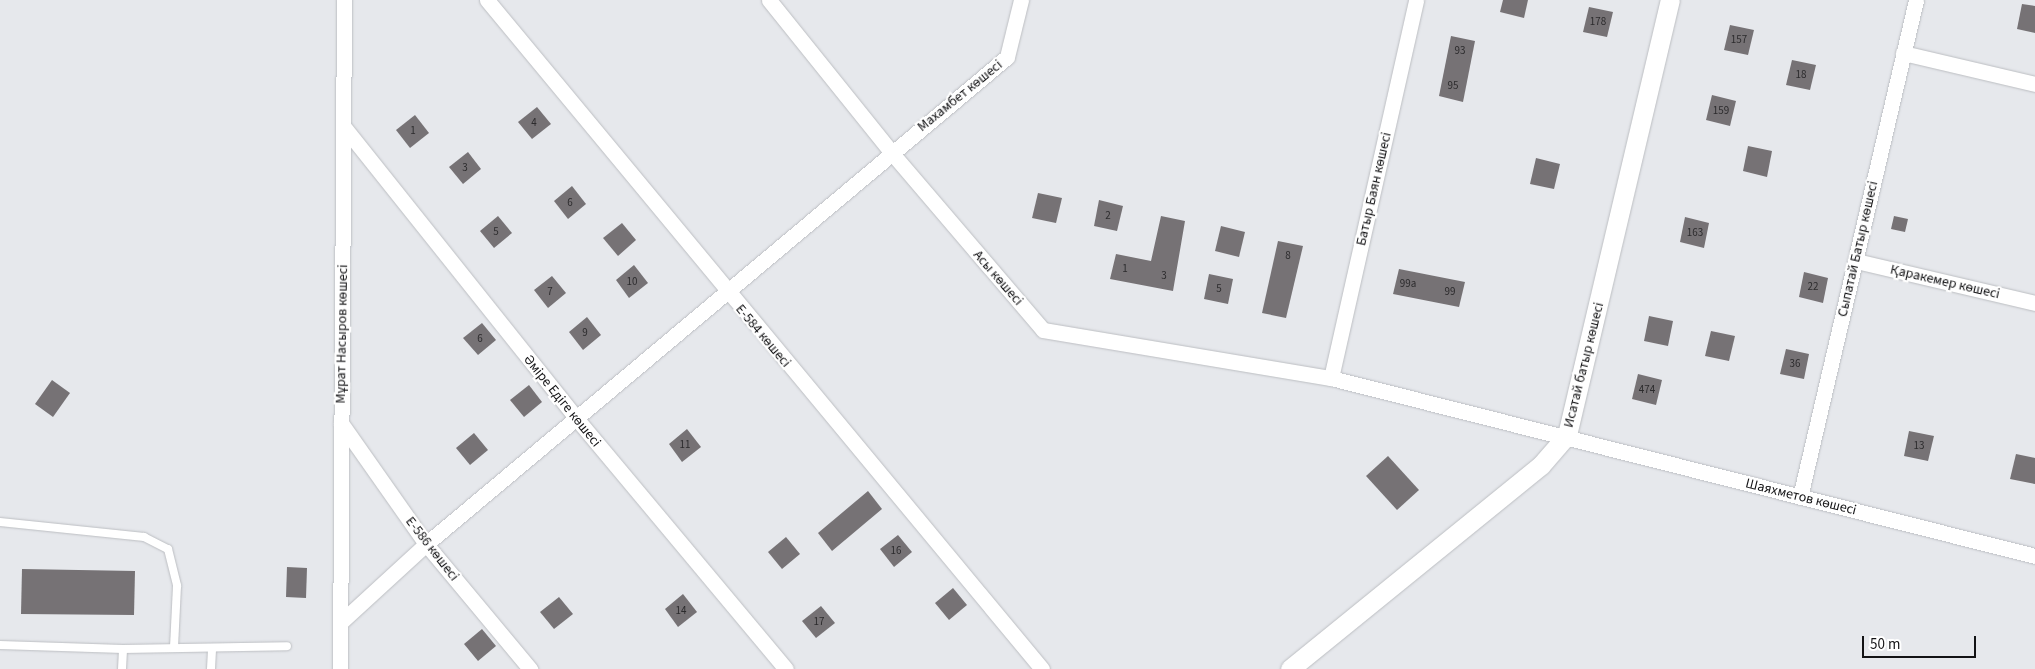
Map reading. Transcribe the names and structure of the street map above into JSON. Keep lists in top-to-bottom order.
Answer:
{
  "streets": {
    "street": [
      "Махамбет көшесі",
      "Батыр Баян көшесі",
      "Сыпатай Батыр көшесі",
      "Асы көшесі",
      "Қаракемер көшесі",
      "Мұрат Насыров көшесі",
      "Е-584 көшесі",
      "Исатай батыр көшесі",
      "Әміре Едіге көшесі",
      "Шаяхметов көшесі",
      "Е-586 көшесі"
    ]
  },
  "crossings": [
    ["Махамбет көшесі", "Асы көшесі"],
    ["Махамбет көшесі", "Мұрат Насыров көшесі"],
    ["Махамбет көшесі", "Е-584 көшесі"],
    ["Махамбет көшесі", "Әміре Едіге көшесі"],
    ["Махамбет көшесі", "Е-586 көшесі"],
    ["Батыр Баян көшесі", "Асы көшесі"],
    ["Сыпатай Батыр көшесі", "Қаракемер көшесі"],
    ["Сыпатай Батыр көшесі", "Шаяхметов көшесі"],
    ["Асы көшесі", "Исатай батыр көшесі"],
    ["Асы көшесі", "Шаяхметов көшесі"],
    ["Мұрат Насыров көшесі", "Әміре Едіге көшесі"],
    ["Мұрат Насыров көшесі", "Е-586 көшесі"],
    ["Исатай батыр көшесі", "Шаяхметов көшесі"]
  ],
  "house_numbers": [
    "178",
    "157",
    "93",
    "18",
    "95",
    "159",
    "4",
    "1",
    "3",
    "6",
    "2",
    "5",
    "163",
    "8",
    "1",
    "3",
    "10",
    "99а",
    "22",
    "5",
    "7",
    "99",
    "9",
    "6",
    "36",
    "474",
    "11",
    "13",
    "16",
    "14",
    "17"
  ],
  "scale_bar": "50 m"
}
